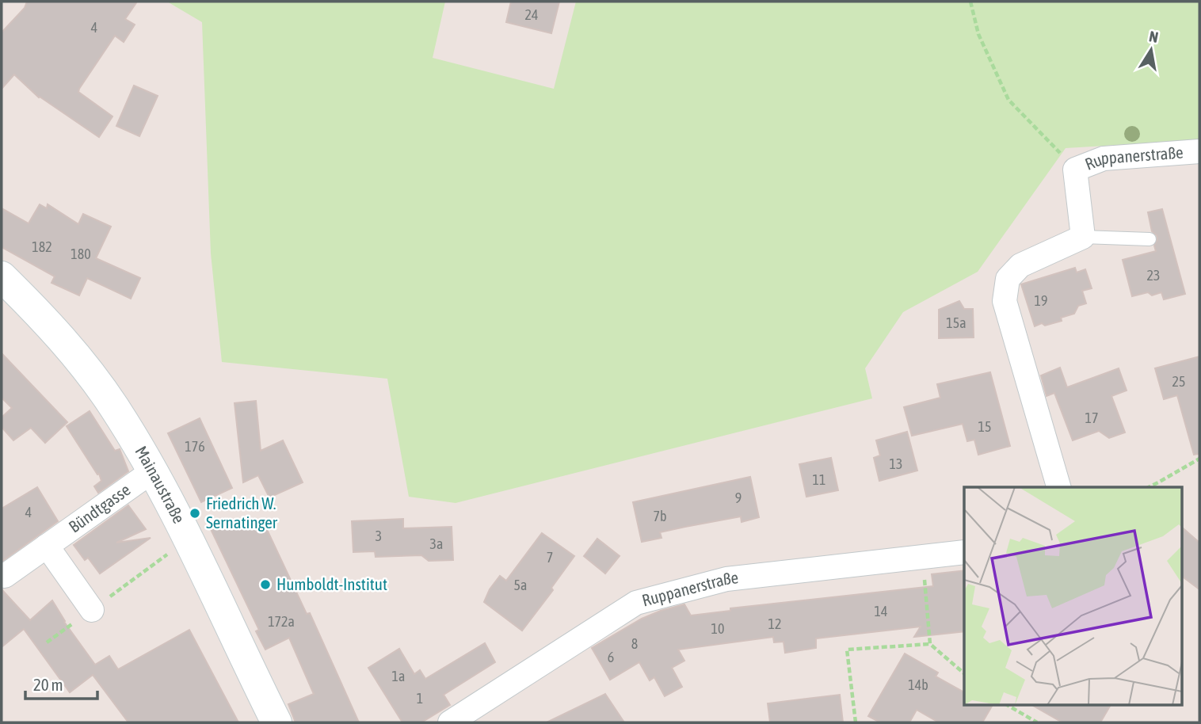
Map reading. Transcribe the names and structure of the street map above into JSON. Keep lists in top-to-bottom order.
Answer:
{
  "streets": {
    "main road": ["Mainaustraße"],
    "street": ["Ruppanerstraße", "Bündtgasse"]
  },
  "crossings": [
    ["Mainaustraße", "Bündtgasse"]
  ],
  "places": ["Friedrich W. Sernatinger", "Humboldt-Institut"],
  "house_numbers": [
    "24",
    "4",
    "182",
    "180",
    "23",
    "19",
    "15a",
    "25",
    "17",
    "15",
    "176",
    "13",
    "11",
    "9",
    "4",
    "7b",
    "3",
    "3a",
    "7",
    "5a",
    "14",
    "172a",
    "12",
    "10",
    "8",
    "6",
    "1a",
    "14b",
    "1"
  ],
  "scale_bar": "20 m",
  "north": "top"
}
